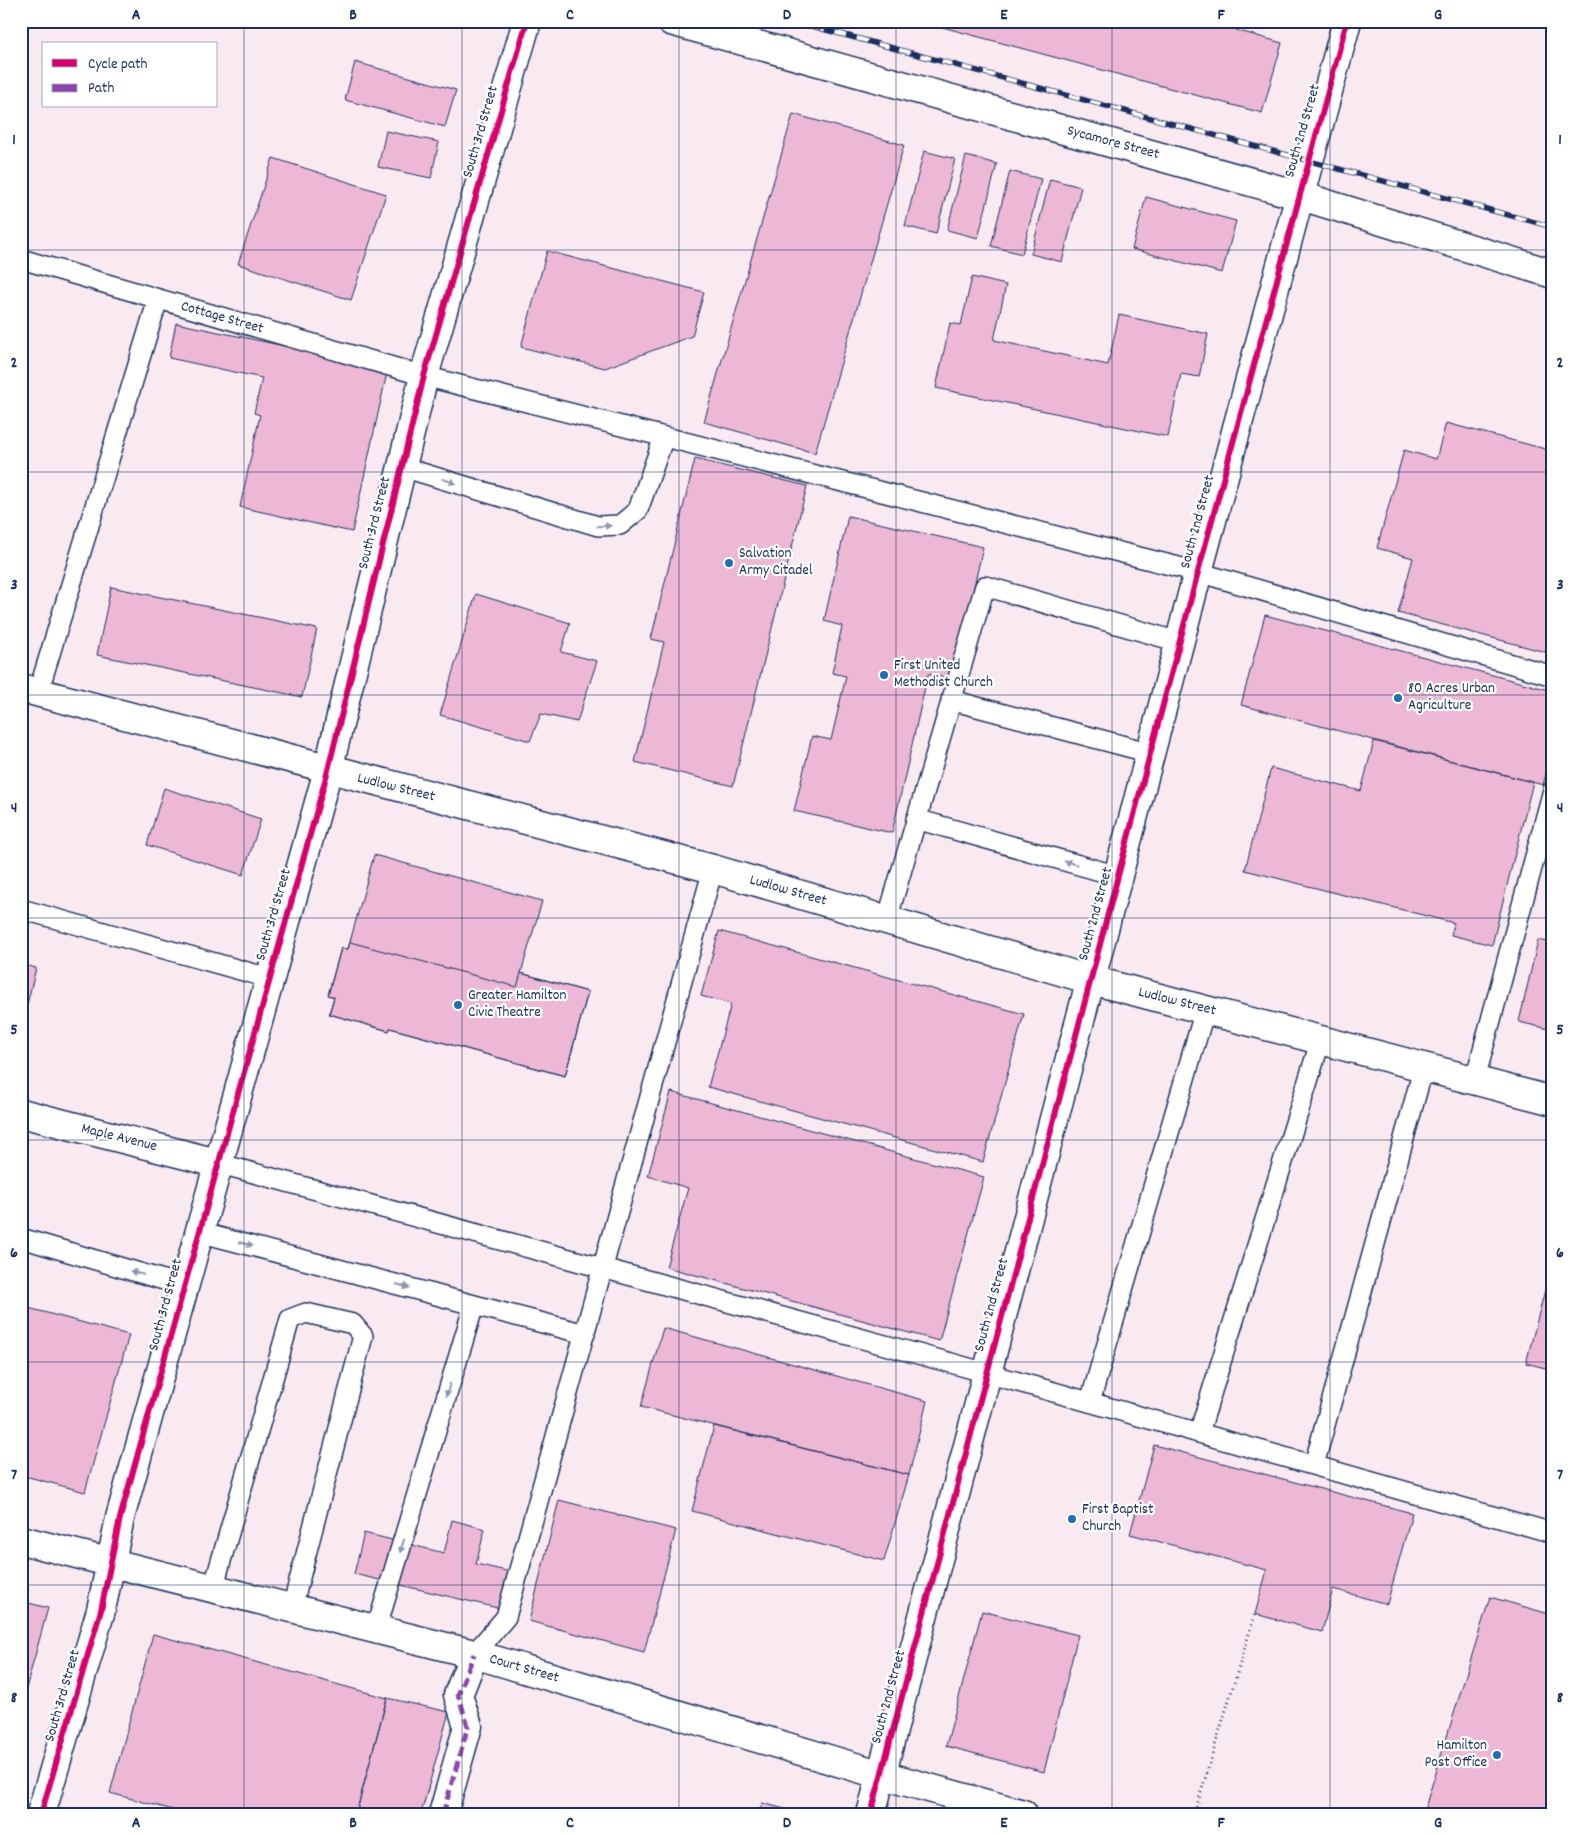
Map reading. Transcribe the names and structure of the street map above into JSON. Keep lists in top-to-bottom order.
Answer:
{
  "streets": {
    "street": [
      "South 2nd Street",
      "South 3rd Street",
      "Sycamore Street",
      "Ludlow Street",
      "Maple Avenue",
      "Court Street"
    ],
    "lane": ["Cottage Street"]
  },
  "crossings": [
    ["South 2nd Street", "Sycamore Street"],
    ["South 2nd Street", "Cottage Street"],
    ["South 2nd Street", "Ludlow Street"],
    ["South 2nd Street", "Court Street"],
    ["South 3rd Street", "Cottage Street"],
    ["South 3rd Street", "Ludlow Street"],
    ["South 3rd Street", "Maple Avenue"],
    ["South 3rd Street", "Court Street"]
  ],
  "places": [
    "Salvation Army Citadel",
    "First United Methodist Church",
    "80 Acres Urban Agriculture",
    "Greater Hamilton Civic Theatre",
    "First Baptist Church",
    "Hamilton Post Office"
  ],
  "legend": ["Cycle path", "Path"],
  "grid": {
    "columns": [
      "A",
      "B",
      "C",
      "D",
      "E",
      "F",
      "G"
    ],
    "rows": [
      "1",
      "2",
      "3",
      "4",
      "5",
      "6",
      "7",
      "8"
    ]
  }
}
